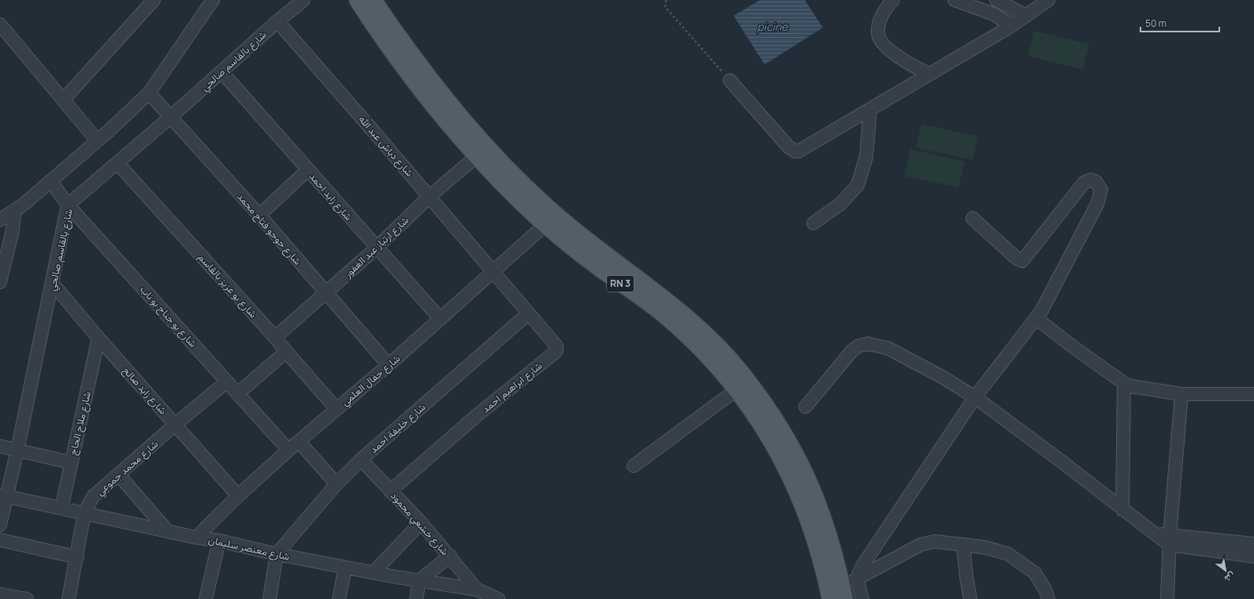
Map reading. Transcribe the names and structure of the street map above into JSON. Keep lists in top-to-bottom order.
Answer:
{
  "streets": {
    "main road": ["RN 3"],
    "street": [
      "شارع بالقاسم صالحي",
      "شارع دباش عبد الله",
      "شارع زايد احمد",
      "شارع حوحو فتاح محمد",
      "شارع ارتباز عبد الغفور",
      "شارع بو عزيز بالقاسم",
      "شارع بو جناح بو ناب",
      "شارع جفال العلمي",
      "شارع ابراهيم احمد",
      "شارع زايد صالح",
      "شارع ملاح الحاج",
      "شارع خليفة احمد",
      "شارع محمد جموعي",
      "شارع خشعي محمود",
      "شارع معنصر سليمان"
    ]
  },
  "crossings": [
    ["شارع بالقاسم صالحي", "شارع دباش عبد الله"],
    ["شارع بالقاسم صالحي", "شارع زايد احمد"],
    ["شارع بالقاسم صالحي", "شارع حوحو فتاح محمد"],
    ["شارع بالقاسم صالحي", "شارع بو عزيز بالقاسم"],
    ["شارع بالقاسم صالحي", "شارع بو جناح بو ناب"],
    ["شارع بالقاسم صالحي", "شارع زايد صالح"],
    ["شارع بالقاسم صالحي", "شارع معنصر سليمان"],
    ["شارع دباش عبد الله", "شارع ارتباز عبد الغفور"],
    ["شارع دباش عبد الله", "شارع جفال العلمي"],
    ["شارع دباش عبد الله", "شارع ابراهيم احمد"],
    ["شارع زايد احمد", "شارع ارتباز عبد الغفور"],
    ["شارع زايد احمد", "شارع جفال العلمي"],
    ["شارع حوحو فتاح محمد", "شارع ارتباز عبد الغفور"],
    ["شارع حوحو فتاح محمد", "شارع جفال العلمي"],
    ["شارع ارتباز عبد الغفور", "RN 3"],
    ["شارع ارتباز عبد الغفور", "شارع بو عزيز بالقاسم"],
    ["RN 3", "شارع جفال العلمي"],
    ["شارع بو عزيز بالقاسم", "شارع جفال العلمي"],
    ["شارع بو جناح بو ناب", "شارع جفال العلمي"],
    ["شارع بو جناح بو ناب", "شارع محمد جموعي"],
    ["شارع جفال العلمي", "شارع ابراهيم احمد"],
    ["شارع جفال العلمي", "شارع زايد صالح"],
    ["شارع جفال العلمي", "شارع معنصر سليمان"],
    ["شارع ابراهيم احمد", "شارع خليفة احمد"],
    ["شارع ابراهيم احمد", "شارع خشعي محمود"],
    ["شارع زايد صالح", "شارع ملاح الحاج"],
    ["شارع زايد صالح", "شارع محمد جموعي"],
    ["شارع ملاح الحاج", "شارع معنصر سليمان"],
    ["شارع خليفة احمد", "شارع خشعي محمود"],
    ["شارع خليفة احمد", "شارع معنصر سليمان"],
    ["شارع محمد جموعي", "شارع معنصر سليمان"],
    ["شارع خشعي محمود", "شارع معنصر سليمان"]
  ],
  "water": ["picine"],
  "scale_bar": "50 m",
  "north": "bottom right"
}
